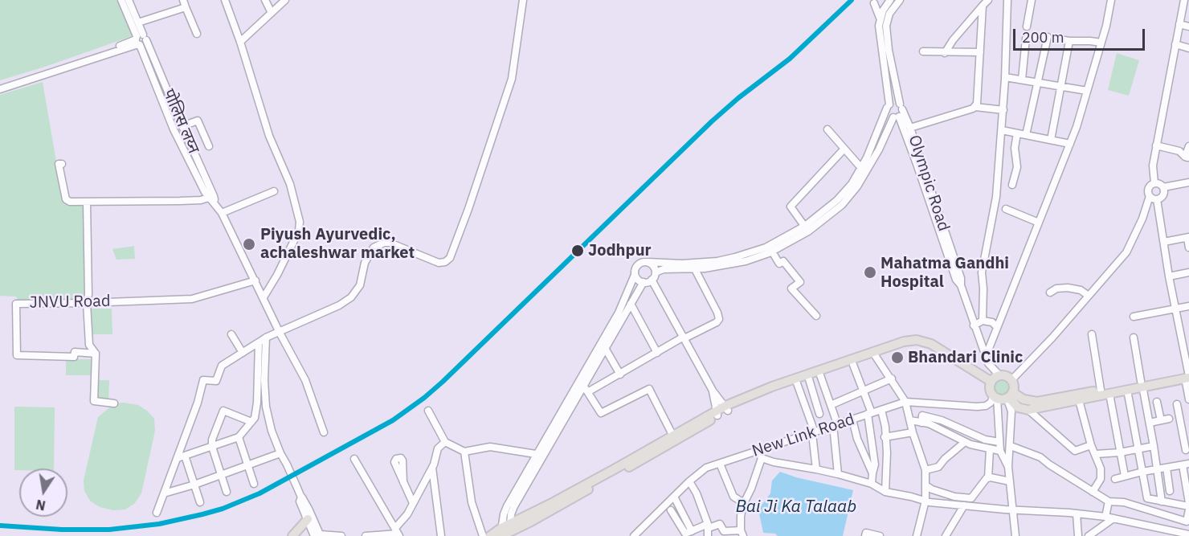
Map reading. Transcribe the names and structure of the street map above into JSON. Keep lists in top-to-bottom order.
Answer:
{
  "streets": {
    "street": [
      "पोलिस लय्न",
      "Olympic Road",
      "JNVU Road",
      "New Link Road"
    ]
  },
  "crossings": [
    ["पोलिस लय्न", "JNVU Road"],
    ["Olympic Road", "New Link Road"]
  ],
  "water": ["Bai Ji Ka Talaab"],
  "places": [
    "Piyush Ayurvedic, achaleshwar market",
    "Jodhpur",
    "Mahatma Gandhi Hospital",
    "Bhandari Clinic"
  ],
  "scale_bar": "200 m",
  "north": "bottom"
}
